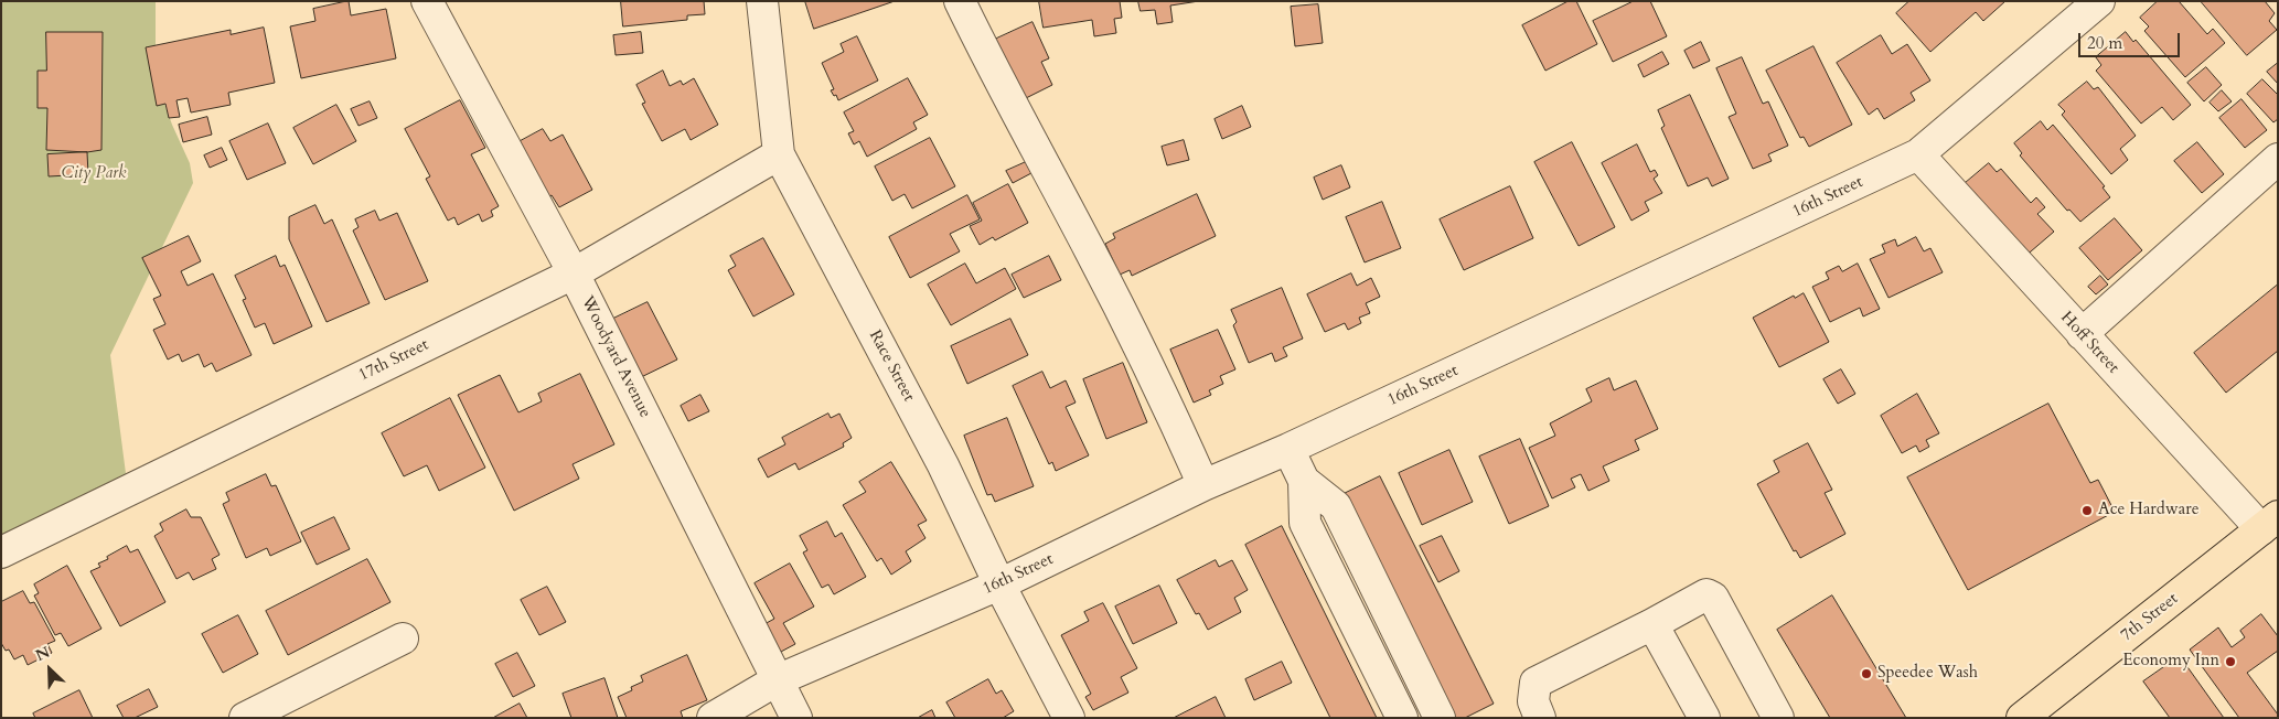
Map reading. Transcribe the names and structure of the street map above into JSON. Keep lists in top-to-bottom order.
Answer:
{
  "streets": {
    "main road": ["7th Street"],
    "street": [
      "16th Street",
      "Hoff Street",
      "Woodyard Avenue",
      "17th Street",
      "Race Street"
    ]
  },
  "crossings": [
    ["16th Street", "Hoff Street"],
    ["16th Street", "Woodyard Avenue"],
    ["16th Street", "Race Street"],
    ["Hoff Street", "7th Street"],
    ["Woodyard Avenue", "17th Street"],
    ["17th Street", "Race Street"]
  ],
  "parks": ["City Park"],
  "places": ["Ace Hardware", "Economy Inn", "Speedee Wash"],
  "scale_bar": "20 m",
  "north": "top left"
}
